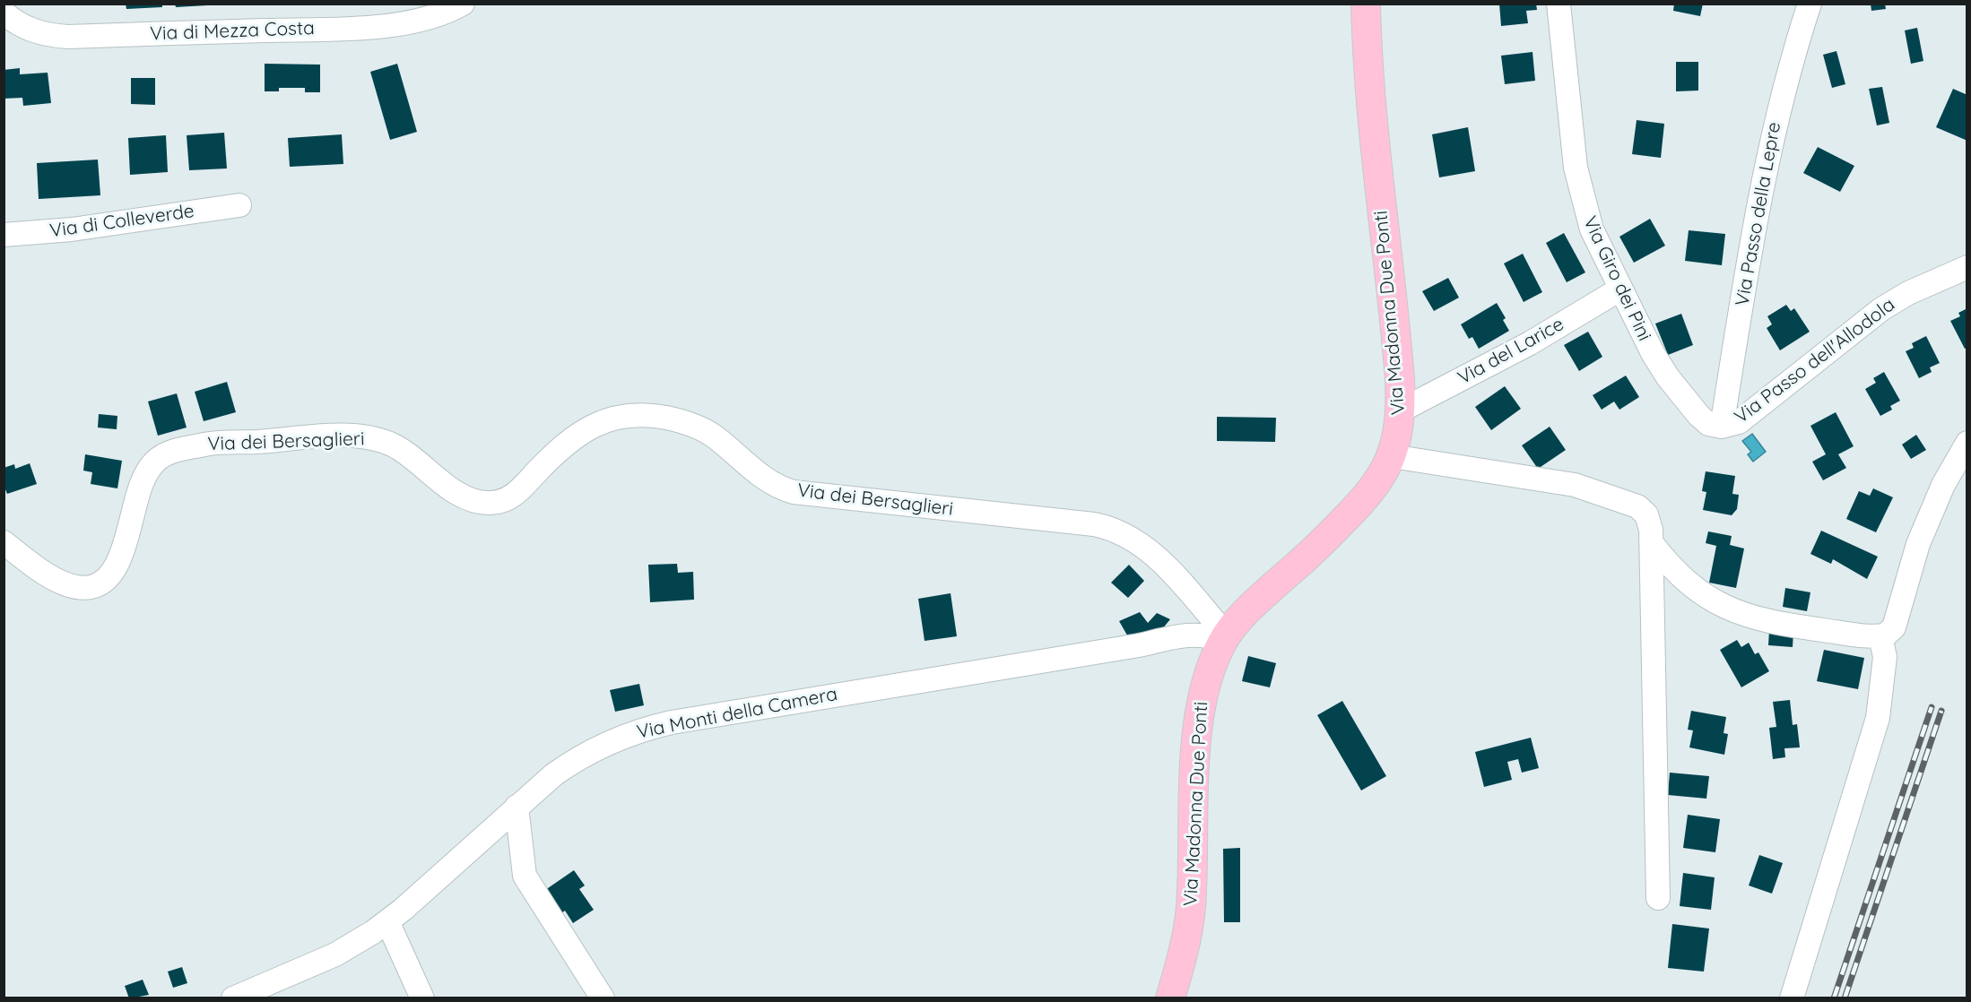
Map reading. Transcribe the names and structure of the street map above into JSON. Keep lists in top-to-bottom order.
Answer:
{
  "streets": {
    "main road": ["Via Madonna Due Ponti"],
    "street": [
      "Via di Mezza Costa",
      "Via Passo della Lepre",
      "Via di Colleverde",
      "Via Giro dei Pini",
      "Via del Larice",
      "Via Passo dell'Allodola",
      "Via dei Bersaglieri",
      "Via Monti della Camera"
    ]
  },
  "crossings": [
    ["Via Passo della Lepre", "Via Giro dei Pini"],
    ["Via Passo della Lepre", "Via Passo dell'Allodola"],
    ["Via Giro dei Pini", "Via del Larice"],
    ["Via Giro dei Pini", "Via Passo dell'Allodola"],
    ["Via Madonna Due Ponti", "Via del Larice"],
    ["Via Madonna Due Ponti", "Via dei Bersaglieri"],
    ["Via Madonna Due Ponti", "Via Monti della Camera"],
    ["Via dei Bersaglieri", "Via Monti della Camera"]
  ]
}
